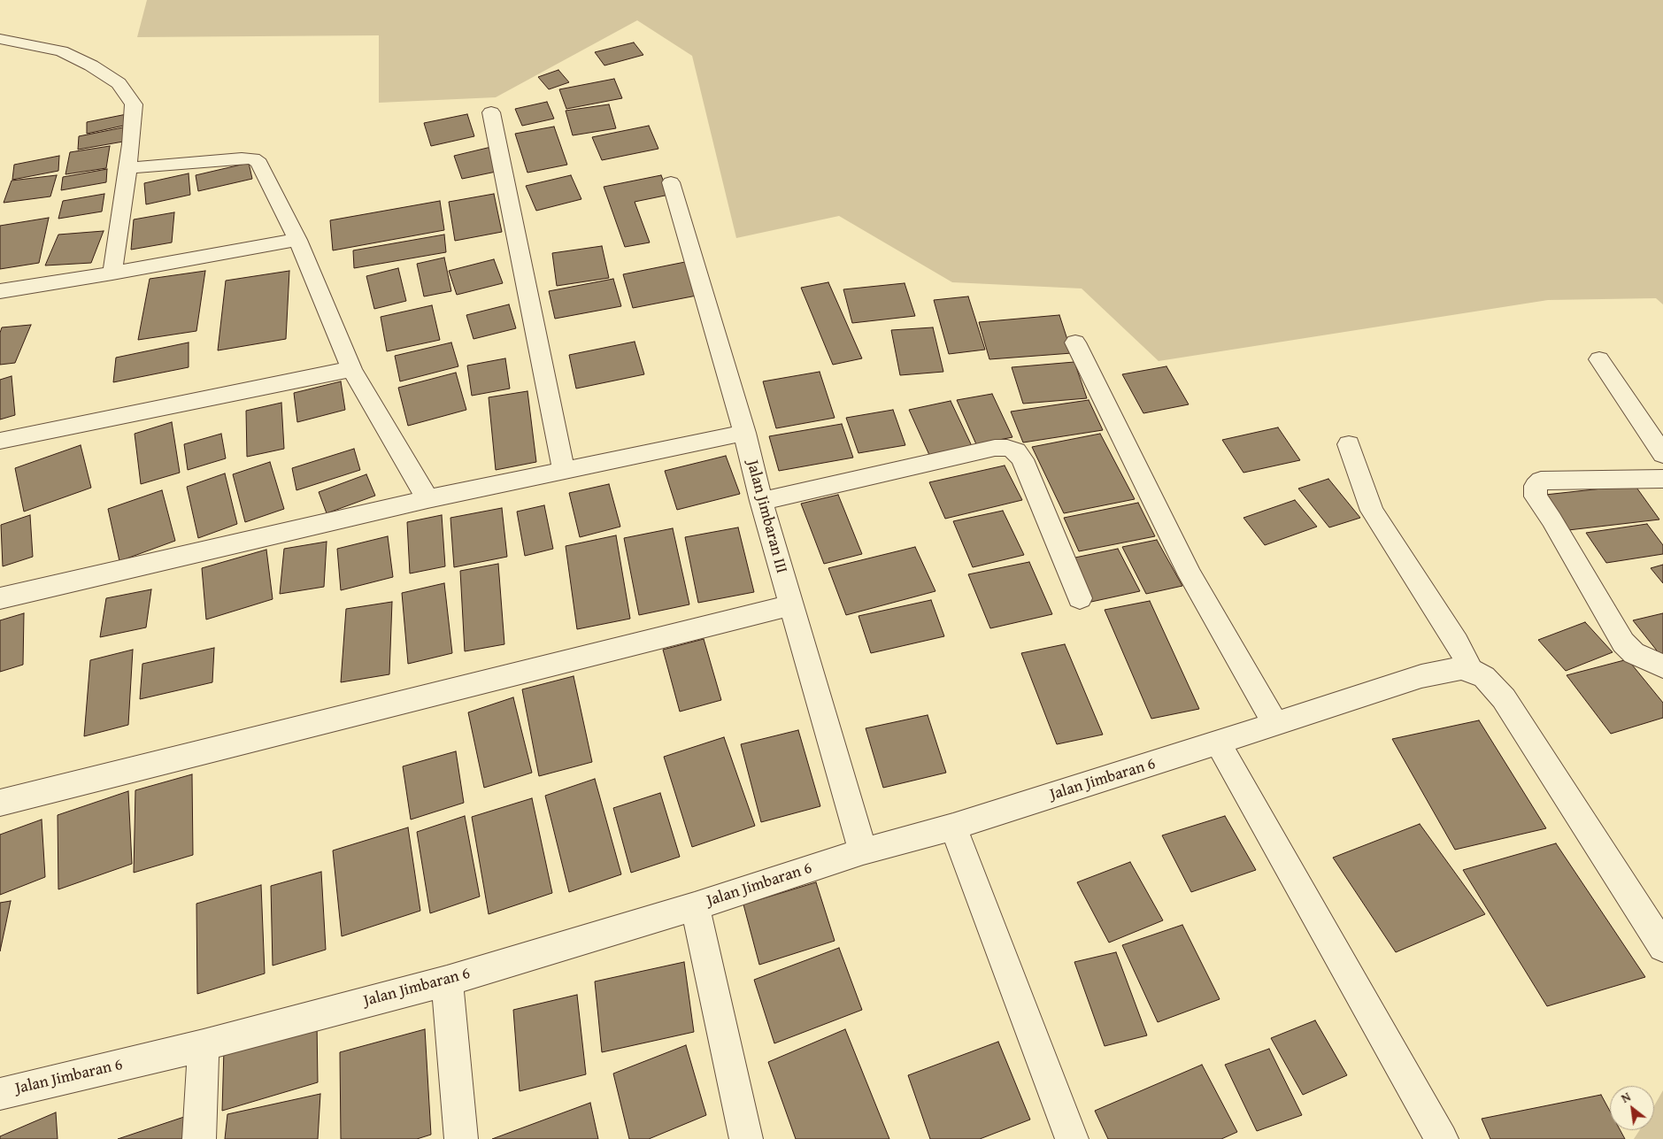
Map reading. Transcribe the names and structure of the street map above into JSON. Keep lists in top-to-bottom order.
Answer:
{
  "streets": {
    "street": ["Jalan Jimbaran III", "Jalan Jimbaran 6"]
  },
  "crossings": [
    ["Jalan Jimbaran III", "Jalan Jimbaran 6"]
  ],
  "north": "top left"
}
